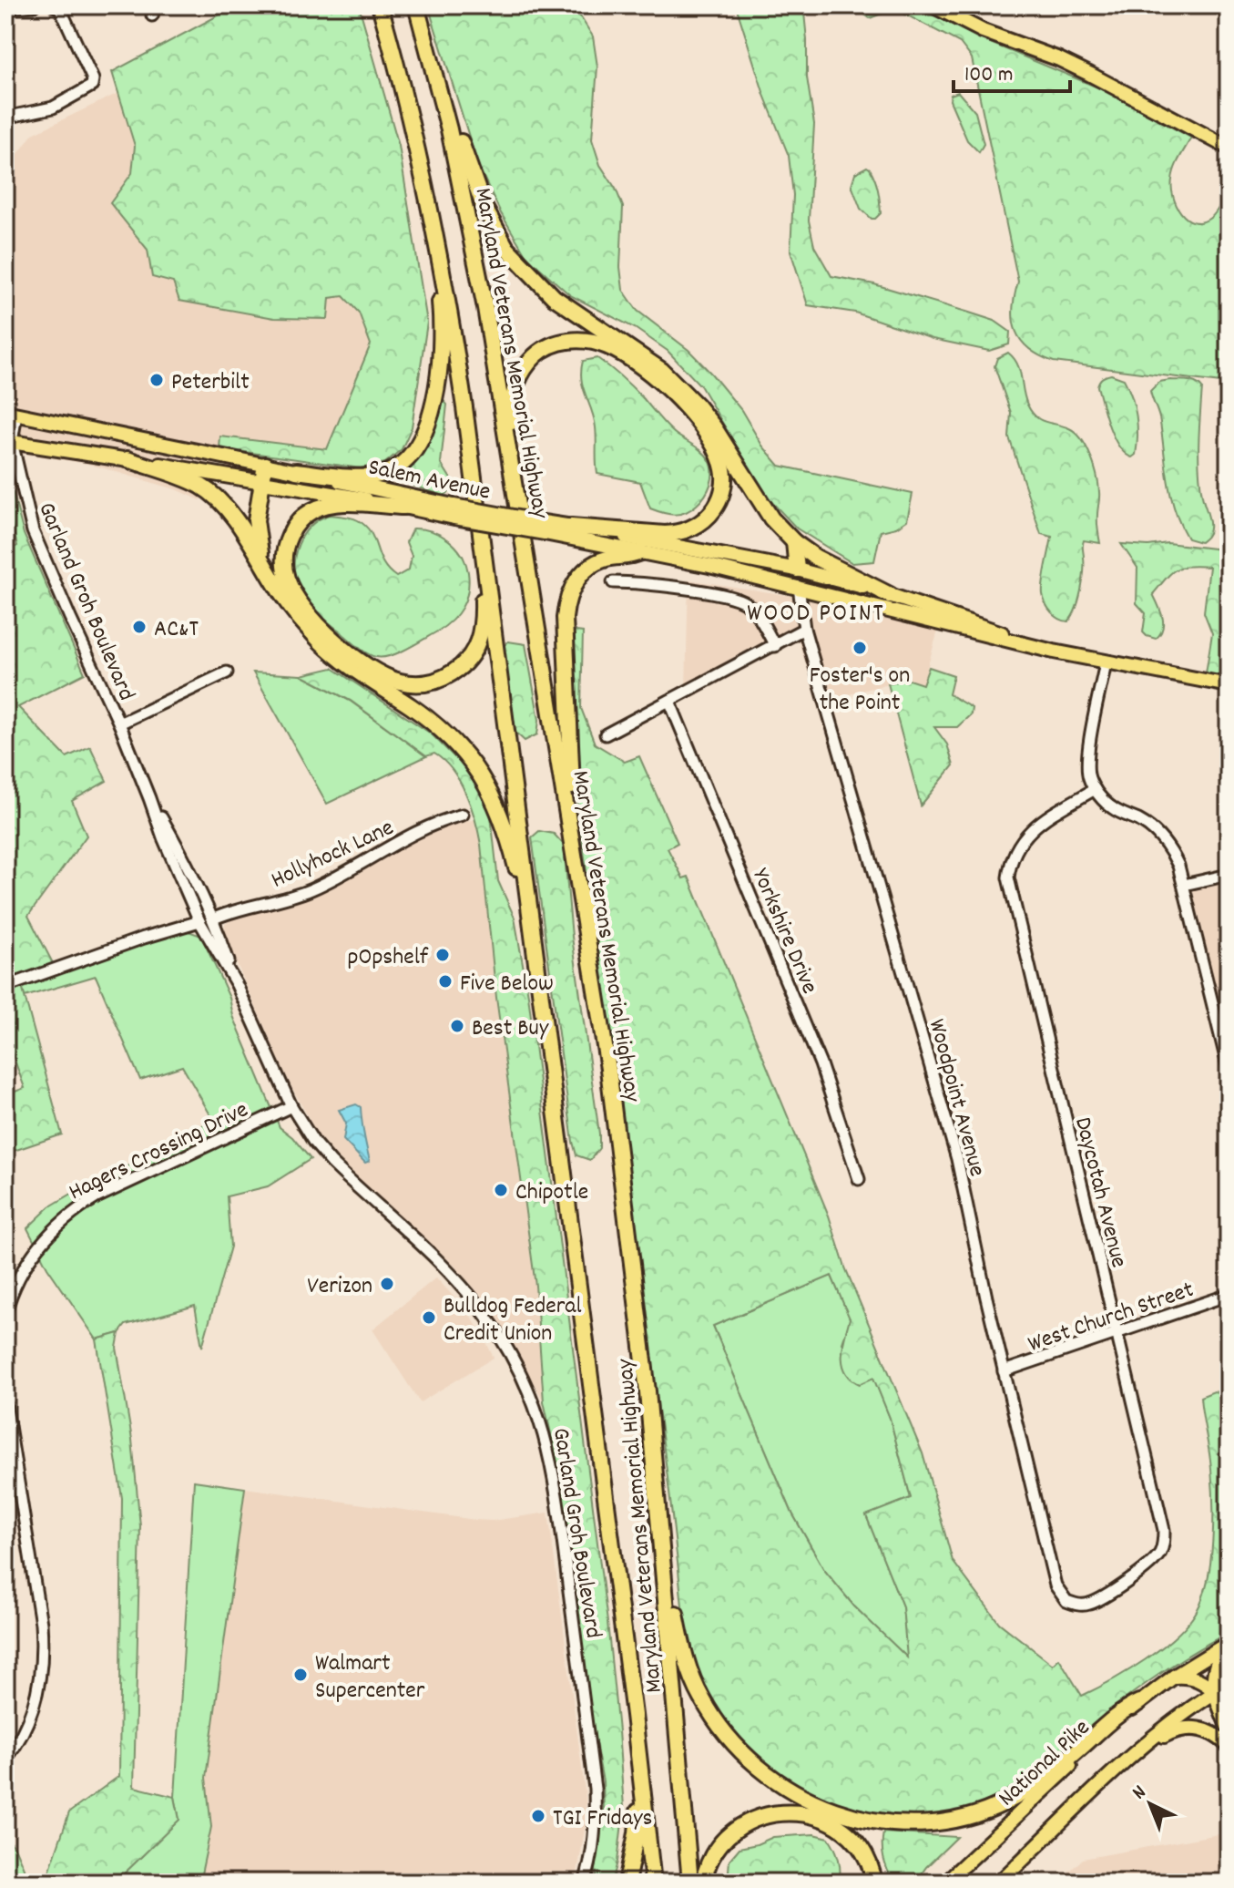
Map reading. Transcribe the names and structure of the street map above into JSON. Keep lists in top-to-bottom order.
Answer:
{
  "streets": {
    "highway": ["Maryland Veterans Memorial Highway"],
    "main road": ["Salem Avenue", "National Pike"],
    "street": [
      "Garland Groh Boulevard",
      "Hollyhock Lane",
      "Yorkshire Drive",
      "Woodpoint Avenue",
      "Hagers Crossing Drive",
      "Daycotah Avenue",
      "West Church Street"
    ]
  },
  "crossings": [
    ["Salem Avenue", "Garland Groh Boulevard"],
    ["Salem Avenue", "Woodpoint Avenue"],
    ["Garland Groh Boulevard", "Hollyhock Lane"],
    ["Garland Groh Boulevard", "Hagers Crossing Drive"],
    ["Woodpoint Avenue", "Daycotah Avenue"],
    ["Woodpoint Avenue", "West Church Street"],
    ["Daycotah Avenue", "West Church Street"]
  ],
  "districts": ["WOOD POINT"],
  "places": [
    "Peterbilt",
    "AC&T",
    "Foster's on the Point",
    "pOpshelf",
    "Five Below",
    "Best Buy",
    "Chipotle",
    "Verizon",
    "Bulldog Federal Credit Union",
    "Walmart Supercenter",
    "TGI Fridays"
  ],
  "scale_bar": "100 m",
  "north": "top left"
}
